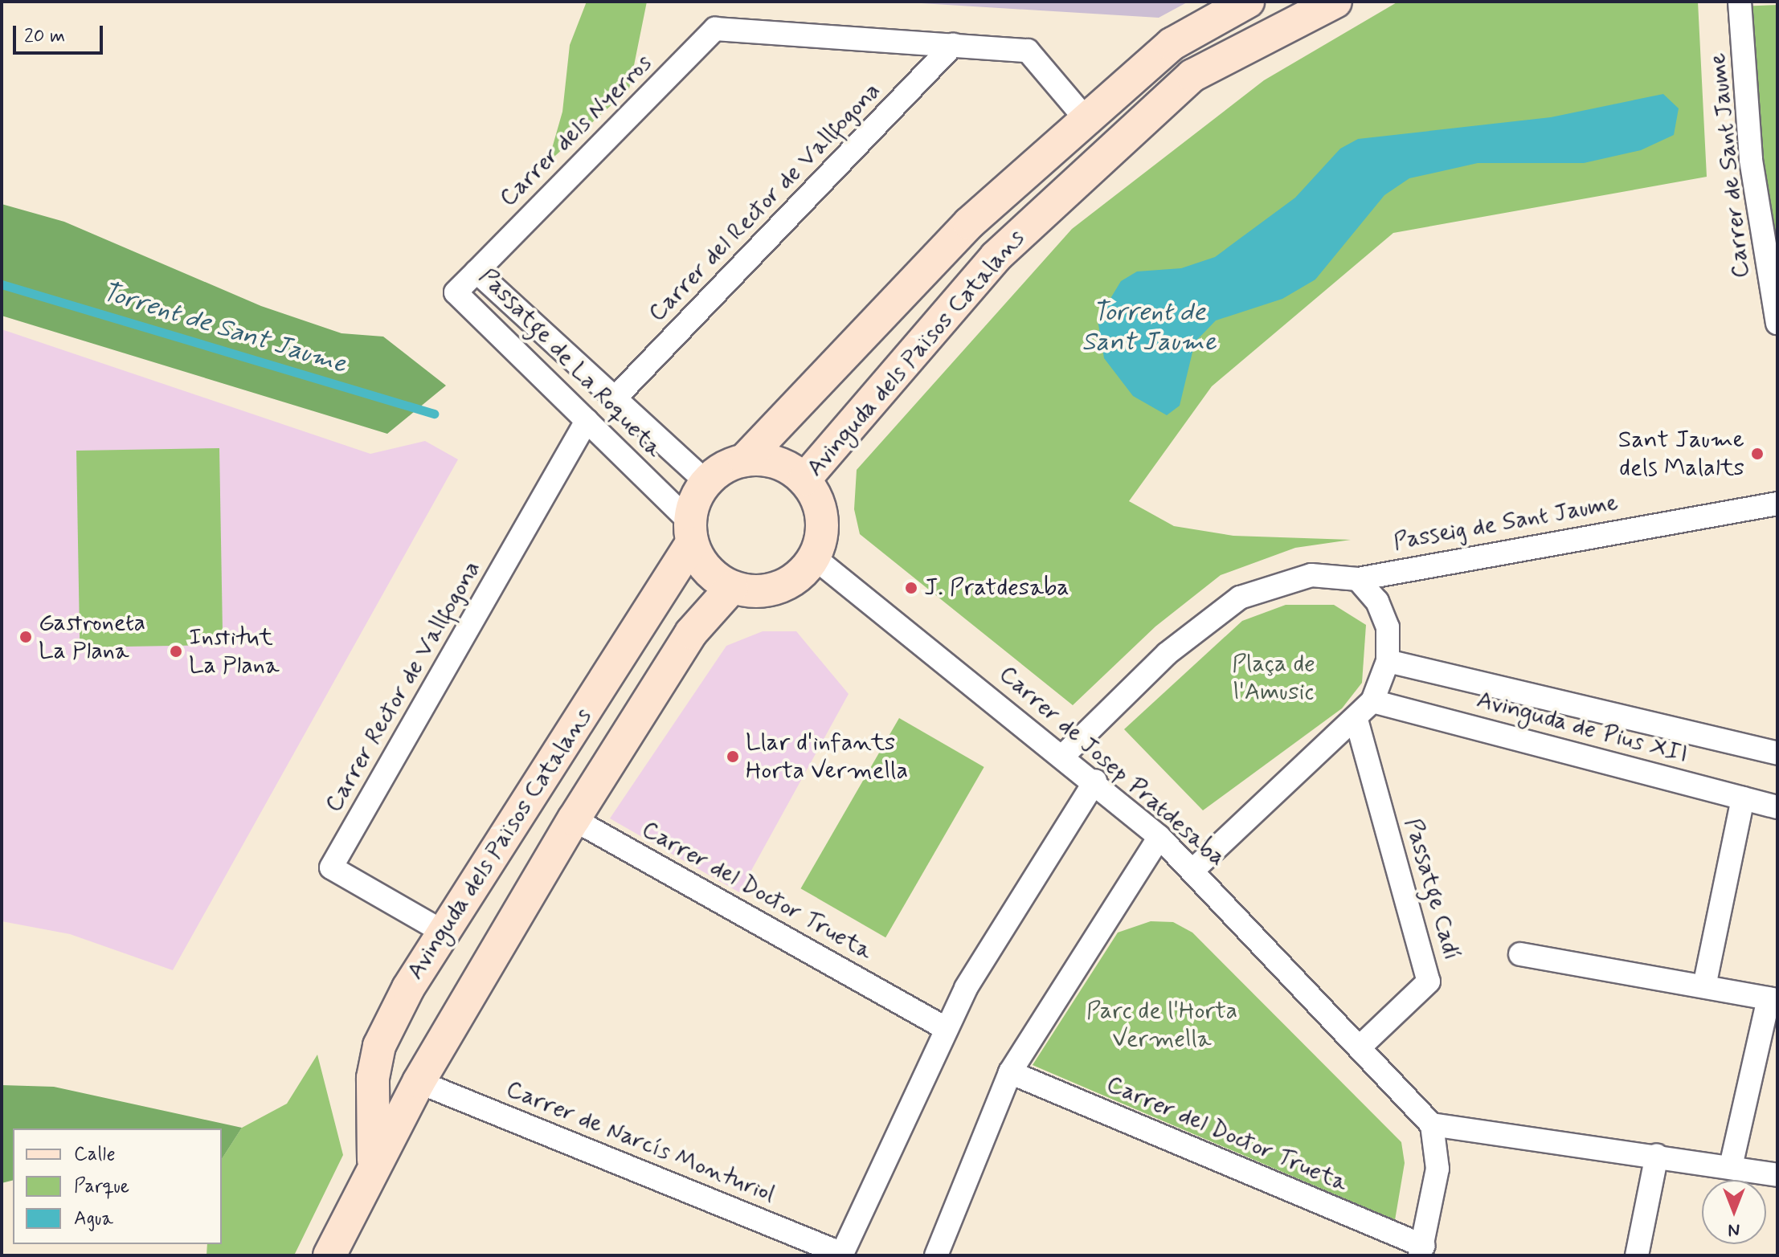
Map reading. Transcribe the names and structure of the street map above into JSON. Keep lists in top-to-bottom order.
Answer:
{
  "streets": {
    "street": [
      "Carrer dels Nyerros",
      "Carrer de Sant Jaume",
      "Carrer del Rector de Vallfogona",
      "Avinguda dels Països Catalans",
      "Passatge de La Roqueta",
      "Passeig de Sant Jaume",
      "Carrer Rector de Vallfogona",
      "Avinguda de Pius XII",
      "Carrer de Josep Pratdesaba",
      "Passatge Cadí",
      "Carrer del Doctor Trueta",
      "Carrer de Narcís Monturiol"
    ]
  },
  "crossings": [
    ["Carrer dels Nyerros", "Carrer del Rector de Vallfogona"],
    ["Carrer dels Nyerros", "Passatge de La Roqueta"],
    ["Carrer del Rector de Vallfogona", "Passatge de La Roqueta"],
    ["Avinguda dels Països Catalans", "Passatge de La Roqueta"],
    ["Avinguda dels Països Catalans", "Carrer Rector de Vallfogona"],
    ["Avinguda dels Països Catalans", "Carrer de Josep Pratdesaba"],
    ["Avinguda dels Països Catalans", "Carrer del Doctor Trueta"],
    ["Avinguda dels Països Catalans", "Carrer de Narcís Monturiol"],
    ["Passatge de La Roqueta", "Carrer Rector de Vallfogona"],
    ["Passatge de La Roqueta", "Carrer de Josep Pratdesaba"],
    ["Carrer de Josep Pratdesaba", "Passatge Cadí"]
  ],
  "water": ["Torrent de Sant Jaume"],
  "parks": ["Plaça de l'Amusic", "Parc de l'Horta Vermella"],
  "places": [
    "Sant Jaume dels Malalts",
    "J. Pratdesaba",
    "Gastroneta La Plana",
    "Institut La Plana",
    "Llar d'infants Horta Vermella"
  ],
  "legend": ["Calle", "Parque", "Agua"],
  "scale_bar": "20 m",
  "north": "bottom"
}
